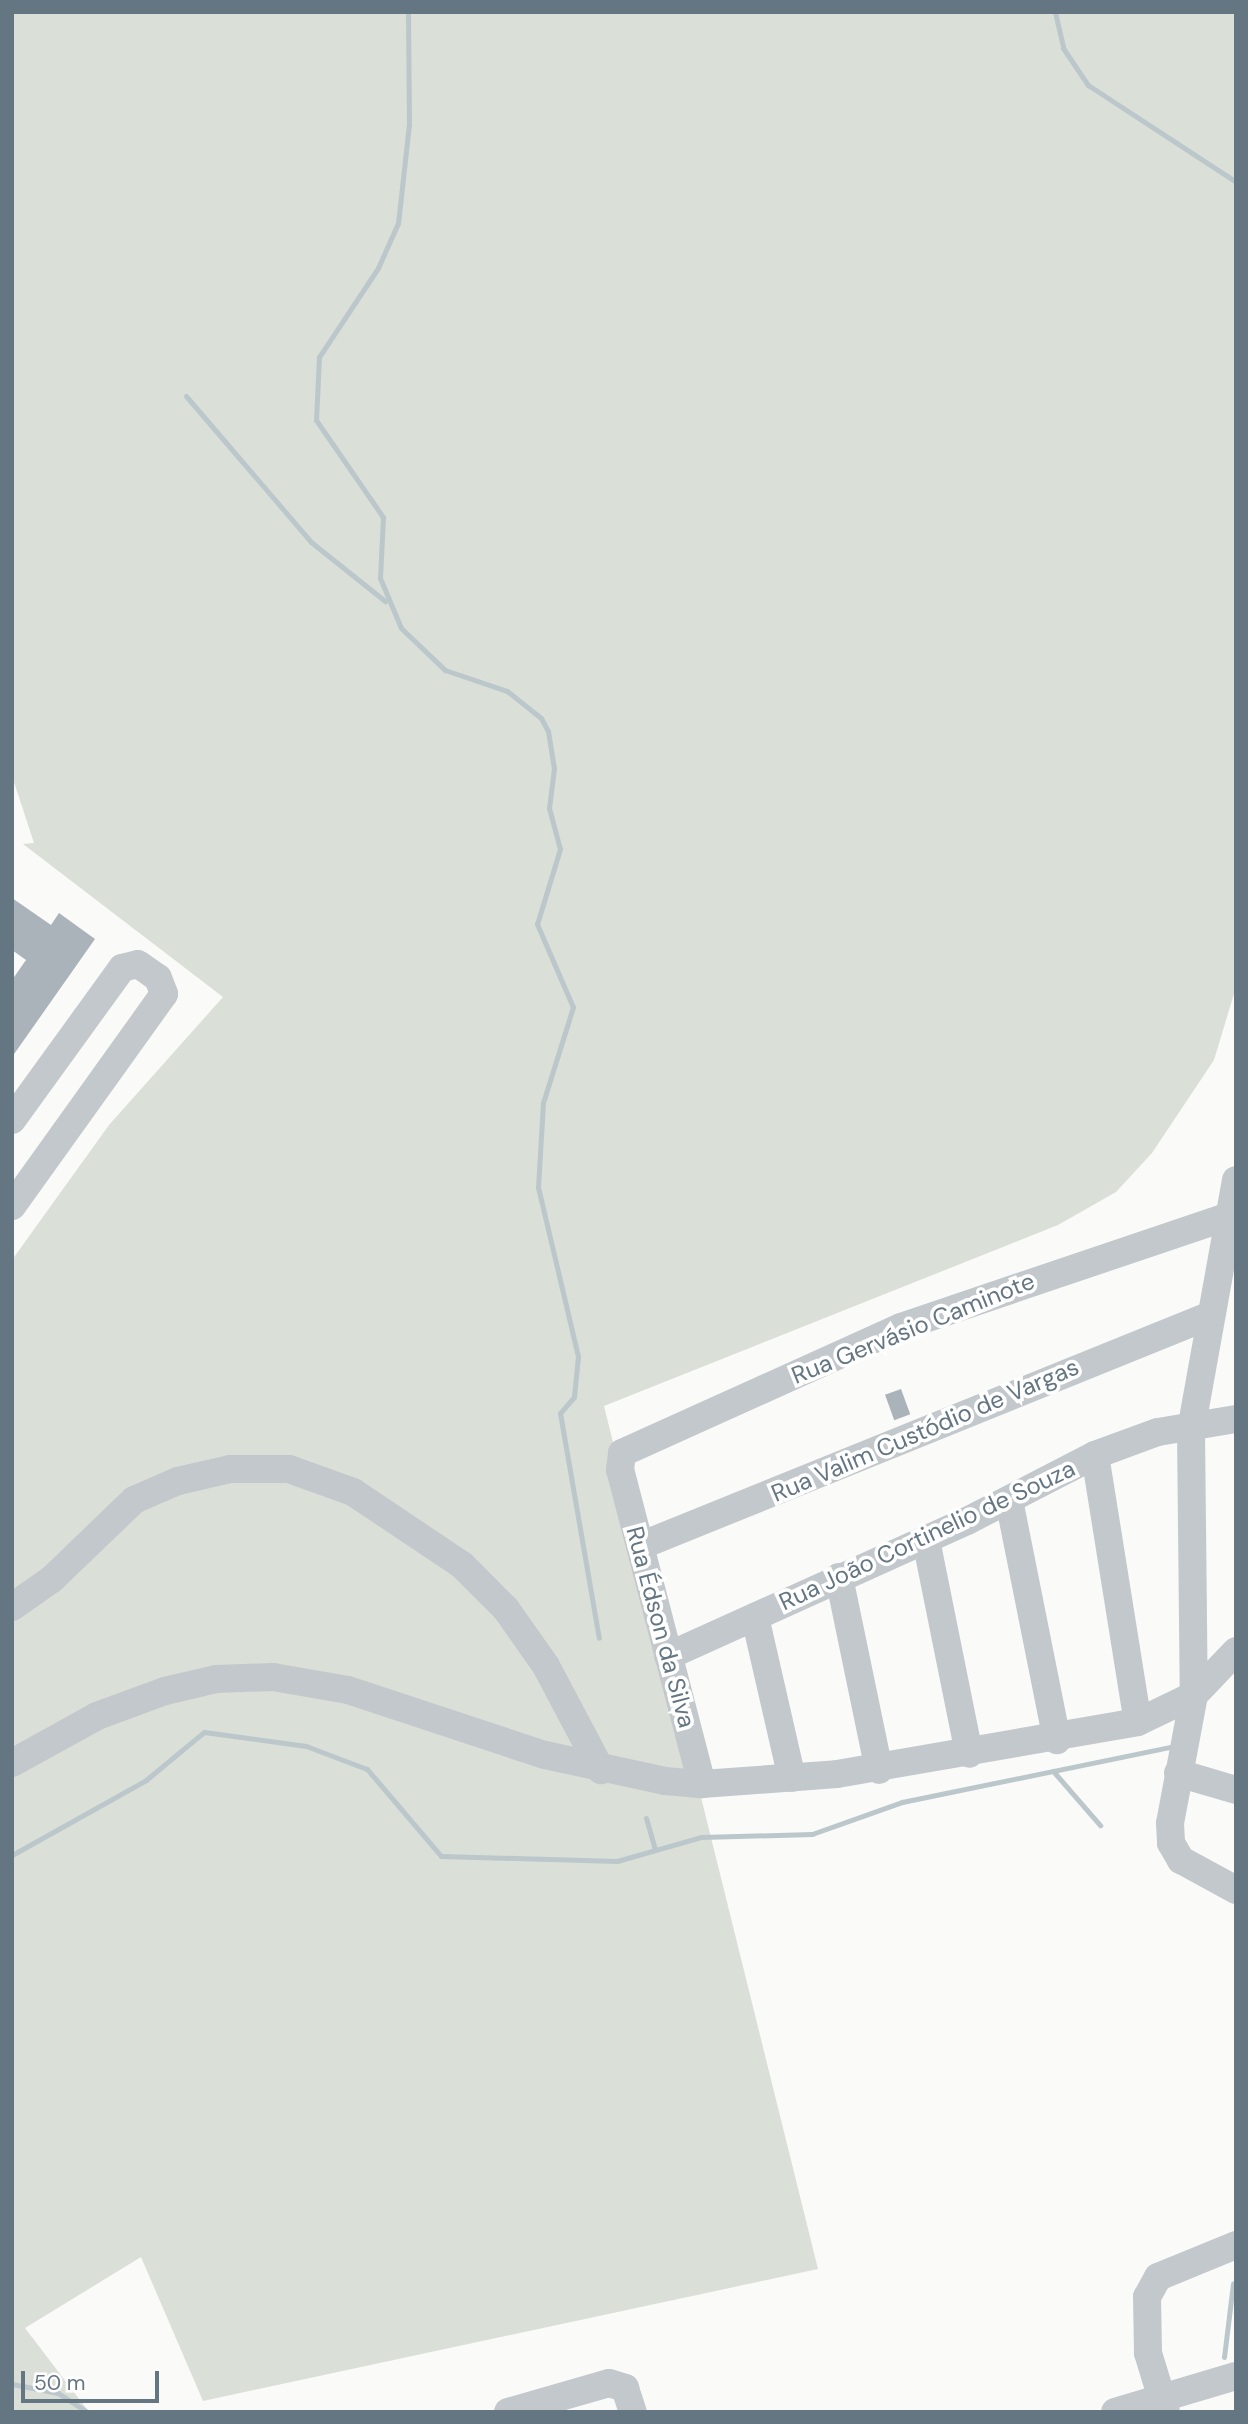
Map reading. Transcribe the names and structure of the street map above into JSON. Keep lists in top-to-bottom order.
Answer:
{
  "streets": {
    "street": [
      "Rua Gervásio Caminote",
      "Rua Valim Custódio de Vargas",
      "Rua João Cortinelio de Souza",
      "Rua Édson da Silva"
    ]
  },
  "crossings": [
    ["Rua Gervásio Caminote", "Rua Édson da Silva"],
    ["Rua Valim Custódio de Vargas", "Rua Édson da Silva"],
    ["Rua João Cortinelio de Souza", "Rua Édson da Silva"]
  ],
  "scale_bar": "50 m"
}
